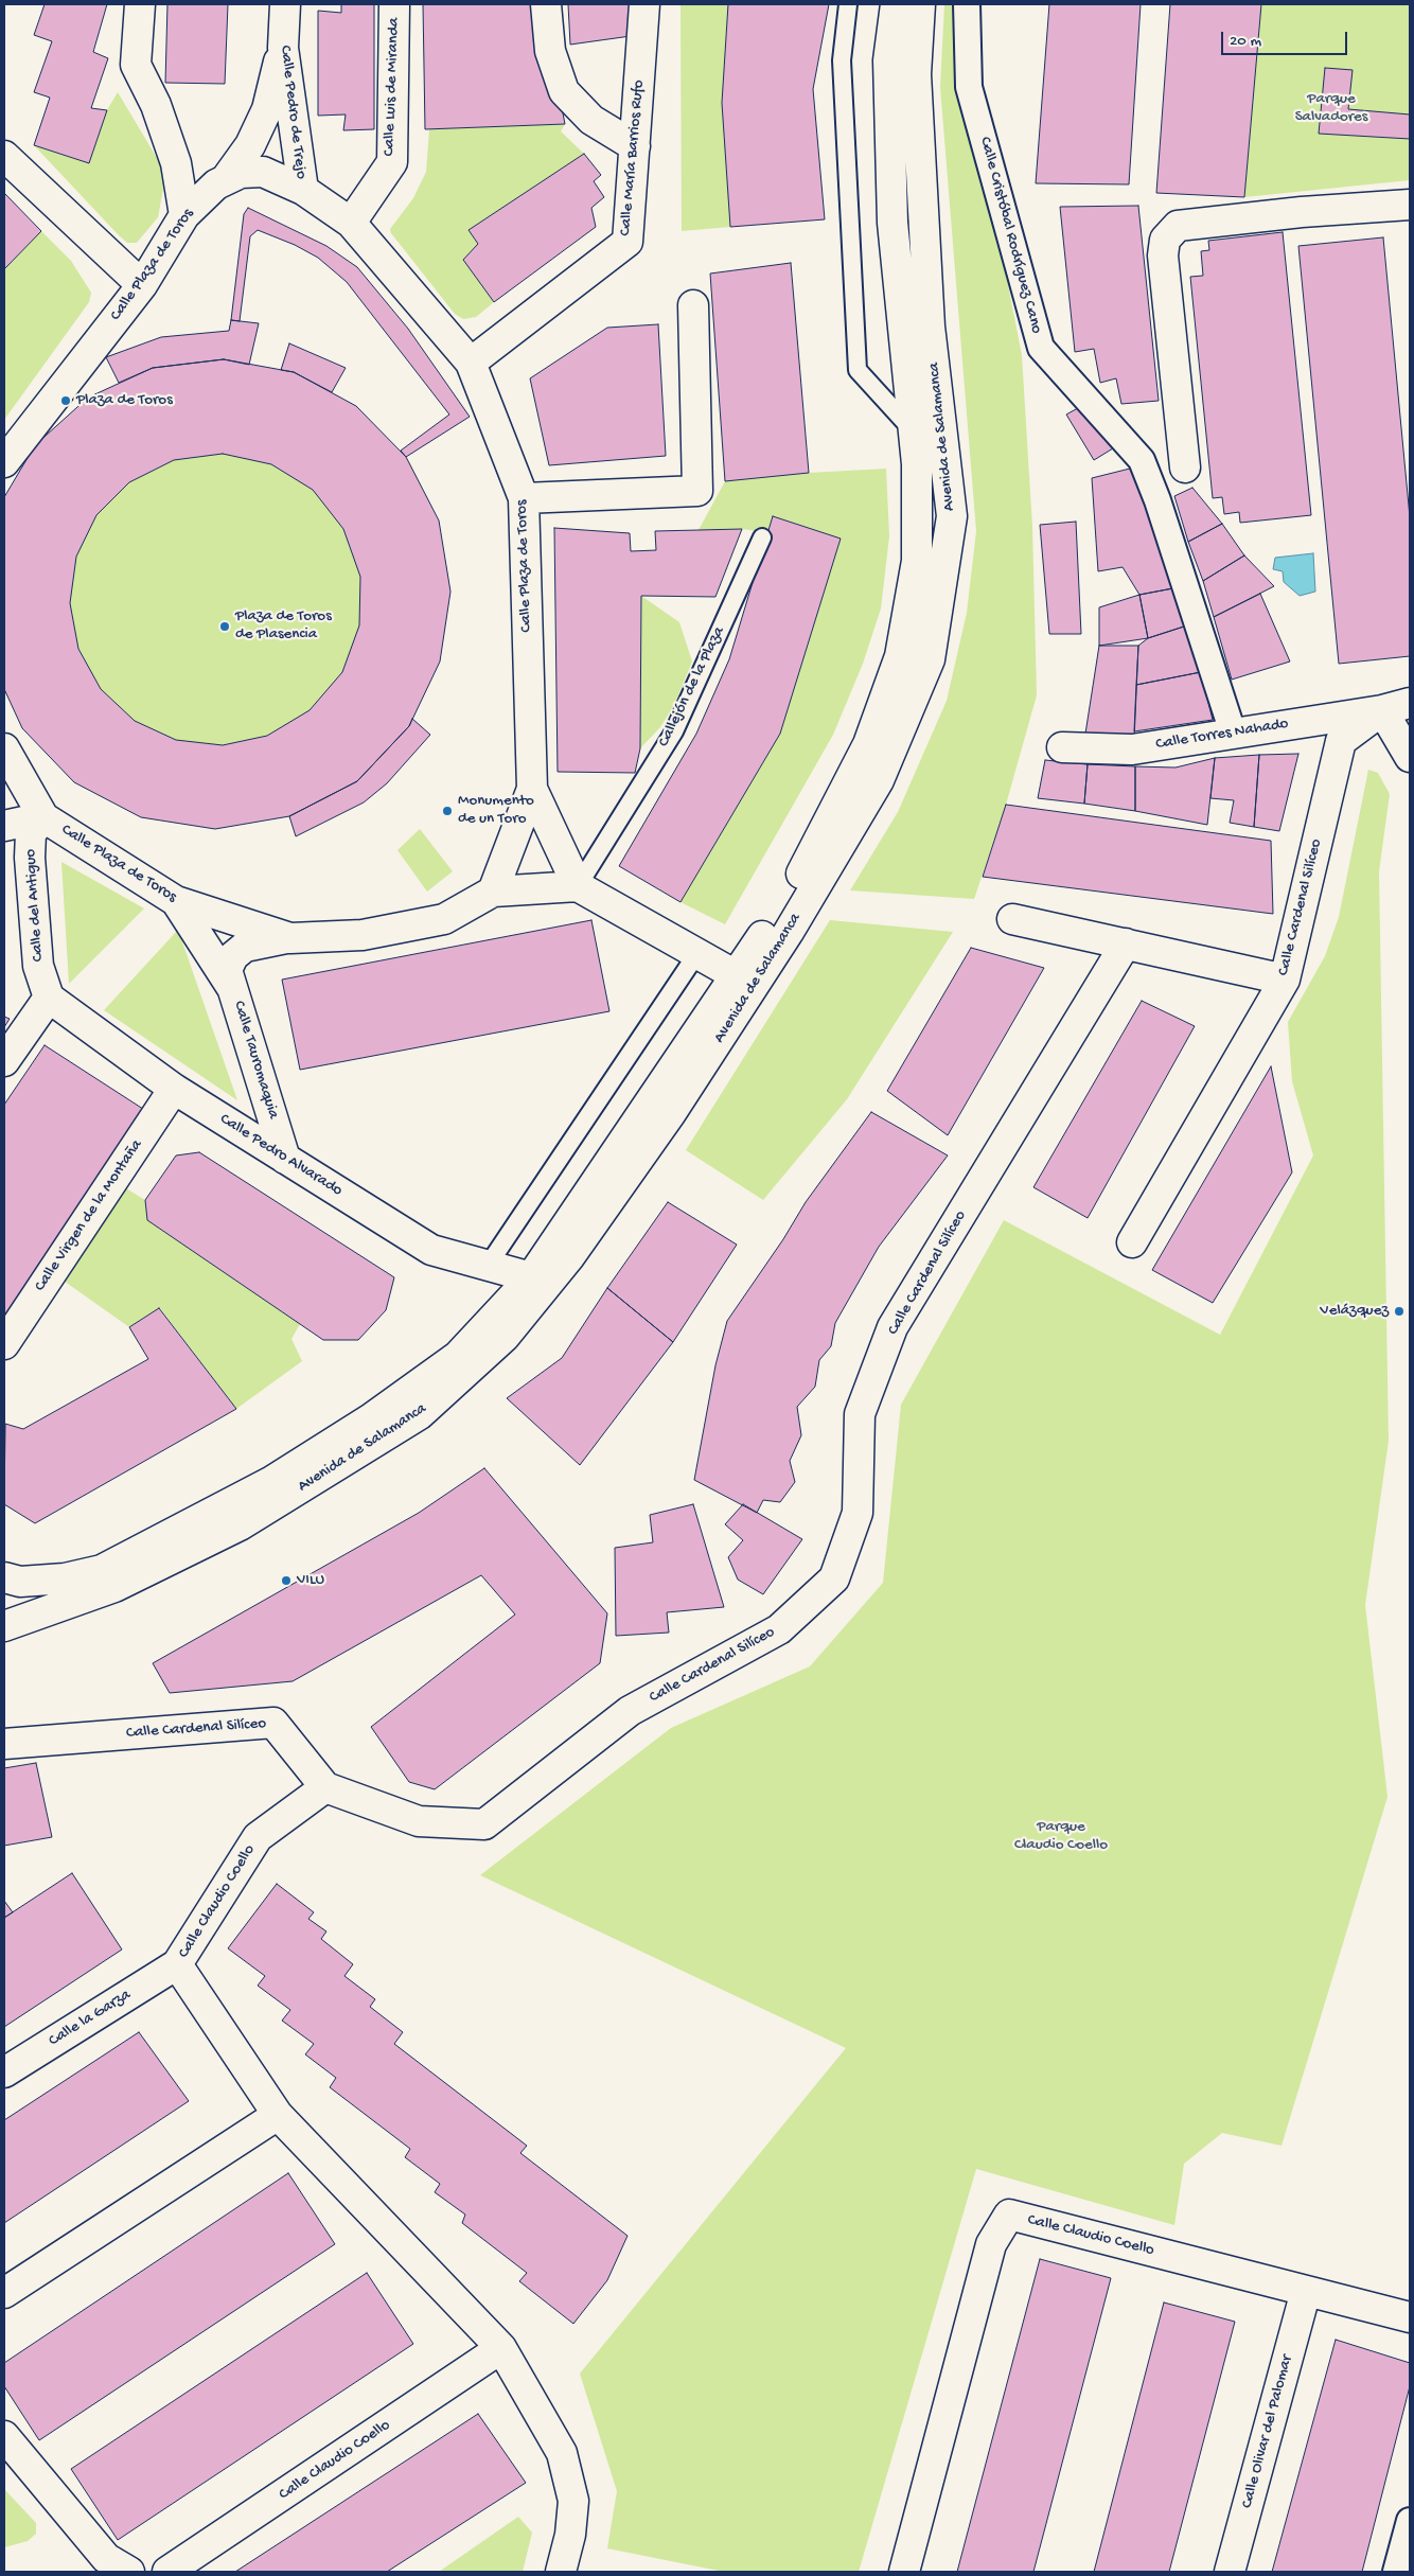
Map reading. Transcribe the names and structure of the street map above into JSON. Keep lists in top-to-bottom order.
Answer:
{
  "streets": {
    "street": [
      "Calle Luis de Miranda",
      "Calle Pedro de Trejo",
      "Calle María Barrios Rufo",
      "Calle Cristóbal Rodríguez Cano",
      "Calle Plaza de Toros",
      "Avenida de Salamanca",
      "Calle Torres Nahado",
      "Calle del Antiguo",
      "Calle Cardenal Silíceo",
      "Calle Tauromaquia",
      "Calle Pedro Alvarado",
      "Calle Virgen de la Montaña",
      "Calle Claudio Coello",
      "Calle la Garza",
      "Calle Olivar del Palomar"
    ],
    "lane": ["Callejón de la Plaza"]
  },
  "crossings": [
    ["Calle Luis de Miranda", "Calle Plaza de Toros"],
    ["Calle Pedro de Trejo", "Calle Plaza de Toros"],
    ["Calle María Barrios Rufo", "Calle Plaza de Toros"],
    ["Calle Cristóbal Rodríguez Cano", "Calle Torres Nahado"],
    ["Calle Plaza de Toros", "Calle del Antiguo"],
    ["Calle Plaza de Toros", "Calle Tauromaquia"],
    ["Avenida de Salamanca", "Calle Pedro Alvarado"],
    ["Calle Torres Nahado", "Calle Cardenal Silíceo"],
    ["Calle del Antiguo", "Calle Pedro Alvarado"],
    ["Calle Cardenal Silíceo", "Calle Claudio Coello"],
    ["Calle Tauromaquia", "Calle Pedro Alvarado"],
    ["Calle Pedro Alvarado", "Calle Virgen de la Montaña"],
    ["Calle Claudio Coello", "Calle la Garza"],
    ["Calle Claudio Coello", "Calle Olivar del Palomar"]
  ],
  "parks": ["Parque Salvadores", "Parque Claudio Coello"],
  "places": [
    "Plaza de Toros",
    "Plaza de Toros de Plasencia",
    "Monumento de un Toro",
    "Velázquez",
    "VILU"
  ],
  "scale_bar": "20 m"
}
